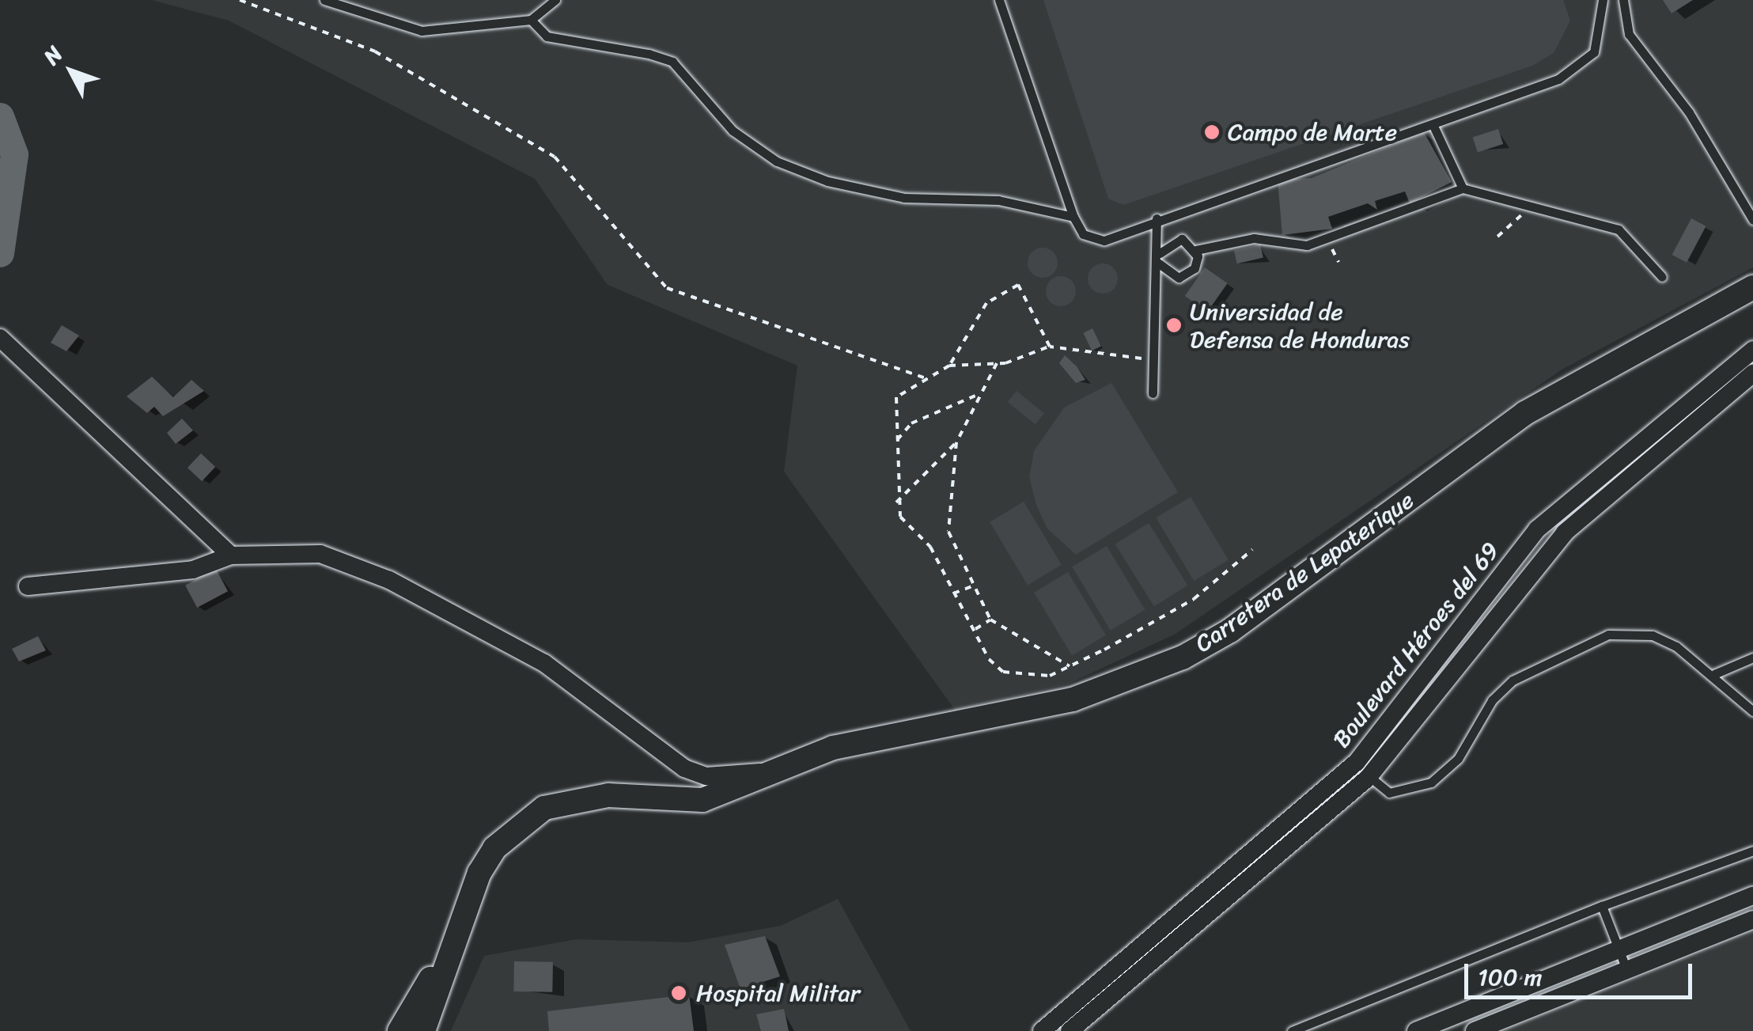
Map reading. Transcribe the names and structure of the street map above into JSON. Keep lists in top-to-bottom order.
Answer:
{
  "streets": {
    "main road": ["Carretera de Lepaterique"],
    "street": ["Boulevard Héroes del 69"]
  },
  "places": ["Campo de Marte", "Universidad de Defensa de Honduras", "Hospital Militar"],
  "scale_bar": "100 m",
  "north": "top left"
}
